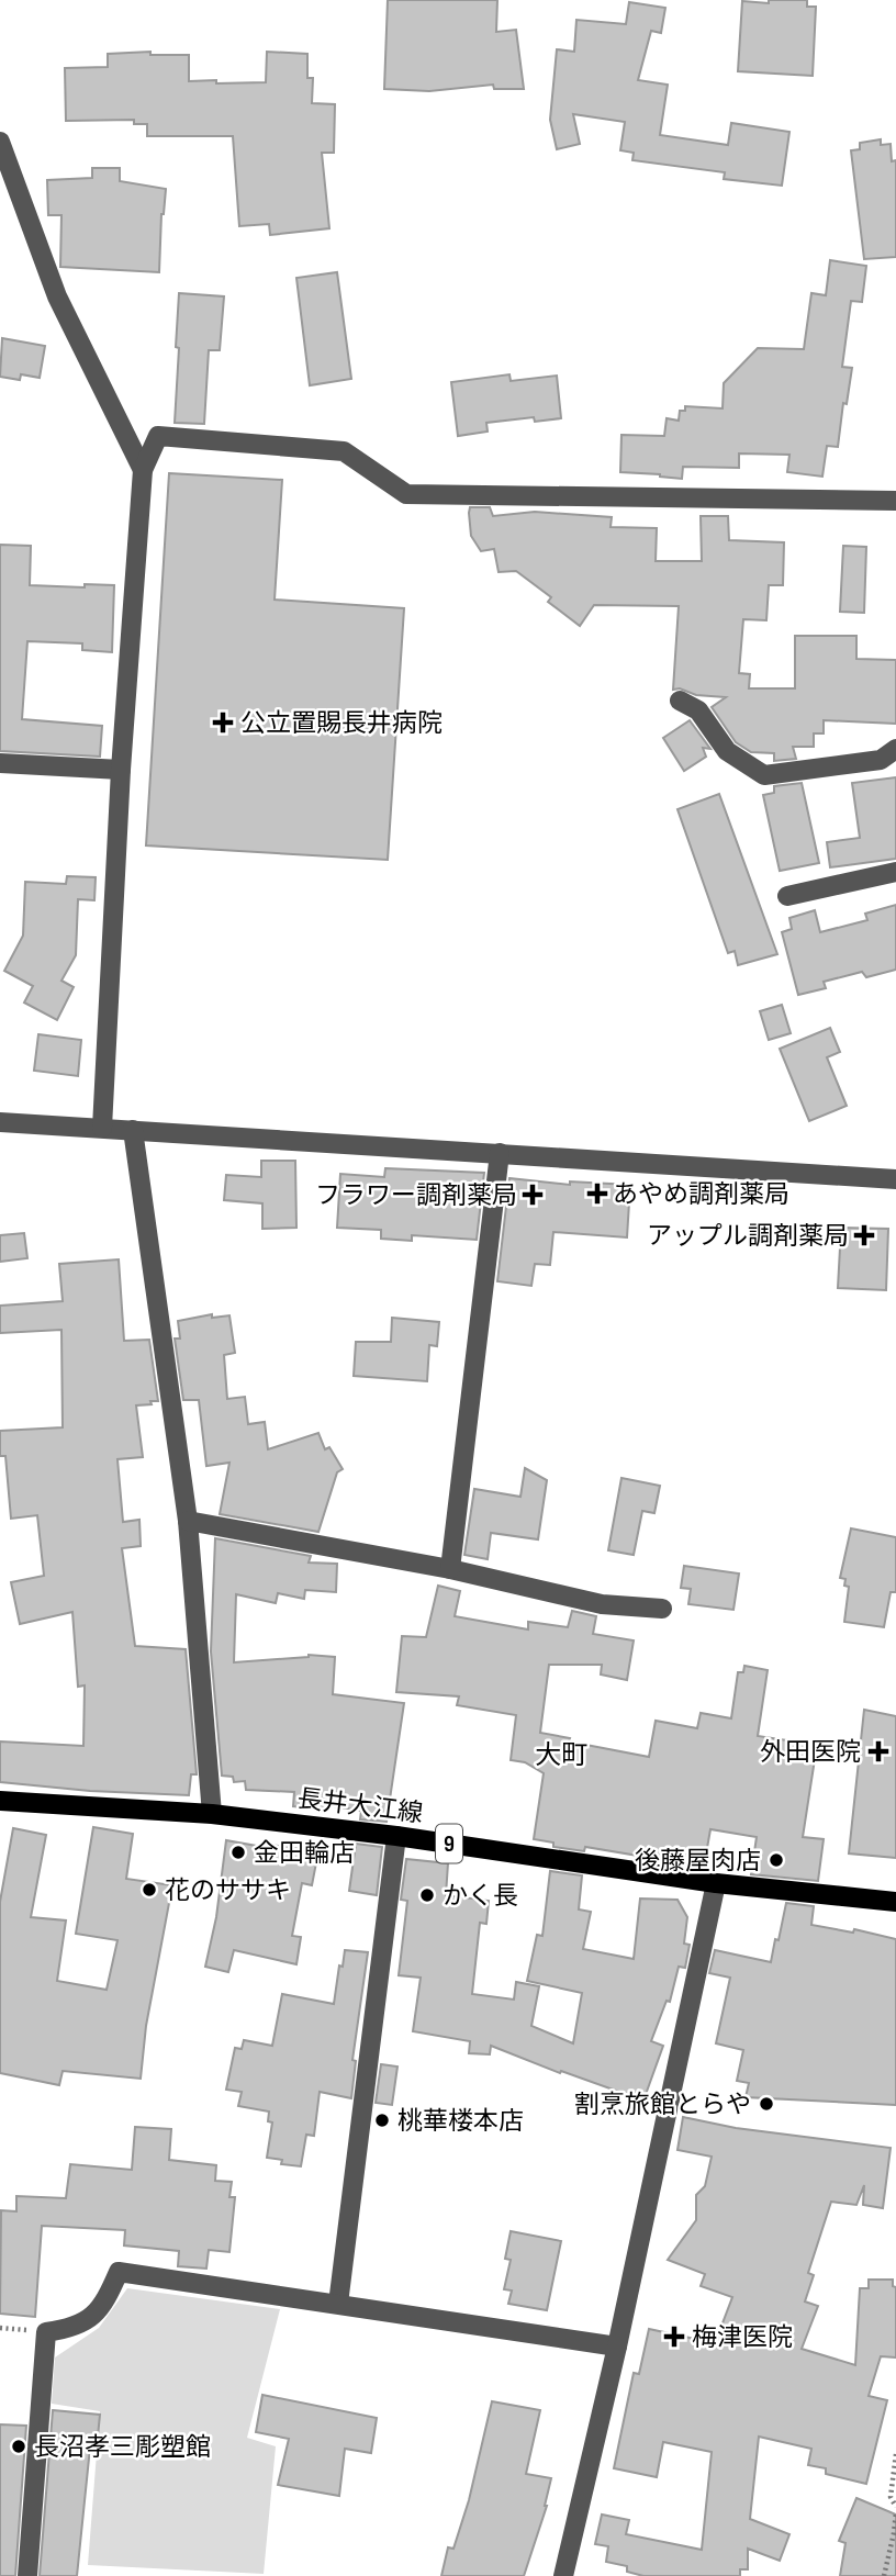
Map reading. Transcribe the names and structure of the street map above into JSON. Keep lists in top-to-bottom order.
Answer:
{
  "streets": {
    "main road": ["長井大江線", "9"]
  },
  "districts": ["大町"],
  "places": {
    "health": [
      "公立置賜長井病院",
      "あやめ調剤薬局",
      "フラワー調剤薬局",
      "アップル調剤薬局",
      "外田医院",
      "梅津医院"
    ],
    "other": [
      "金田輪店",
      "後藤屋肉店",
      "花のササキ",
      "かく長",
      "割烹旅館とらや",
      "桃華楼本店",
      "長沼孝三彫塑館"
    ]
  }
}
